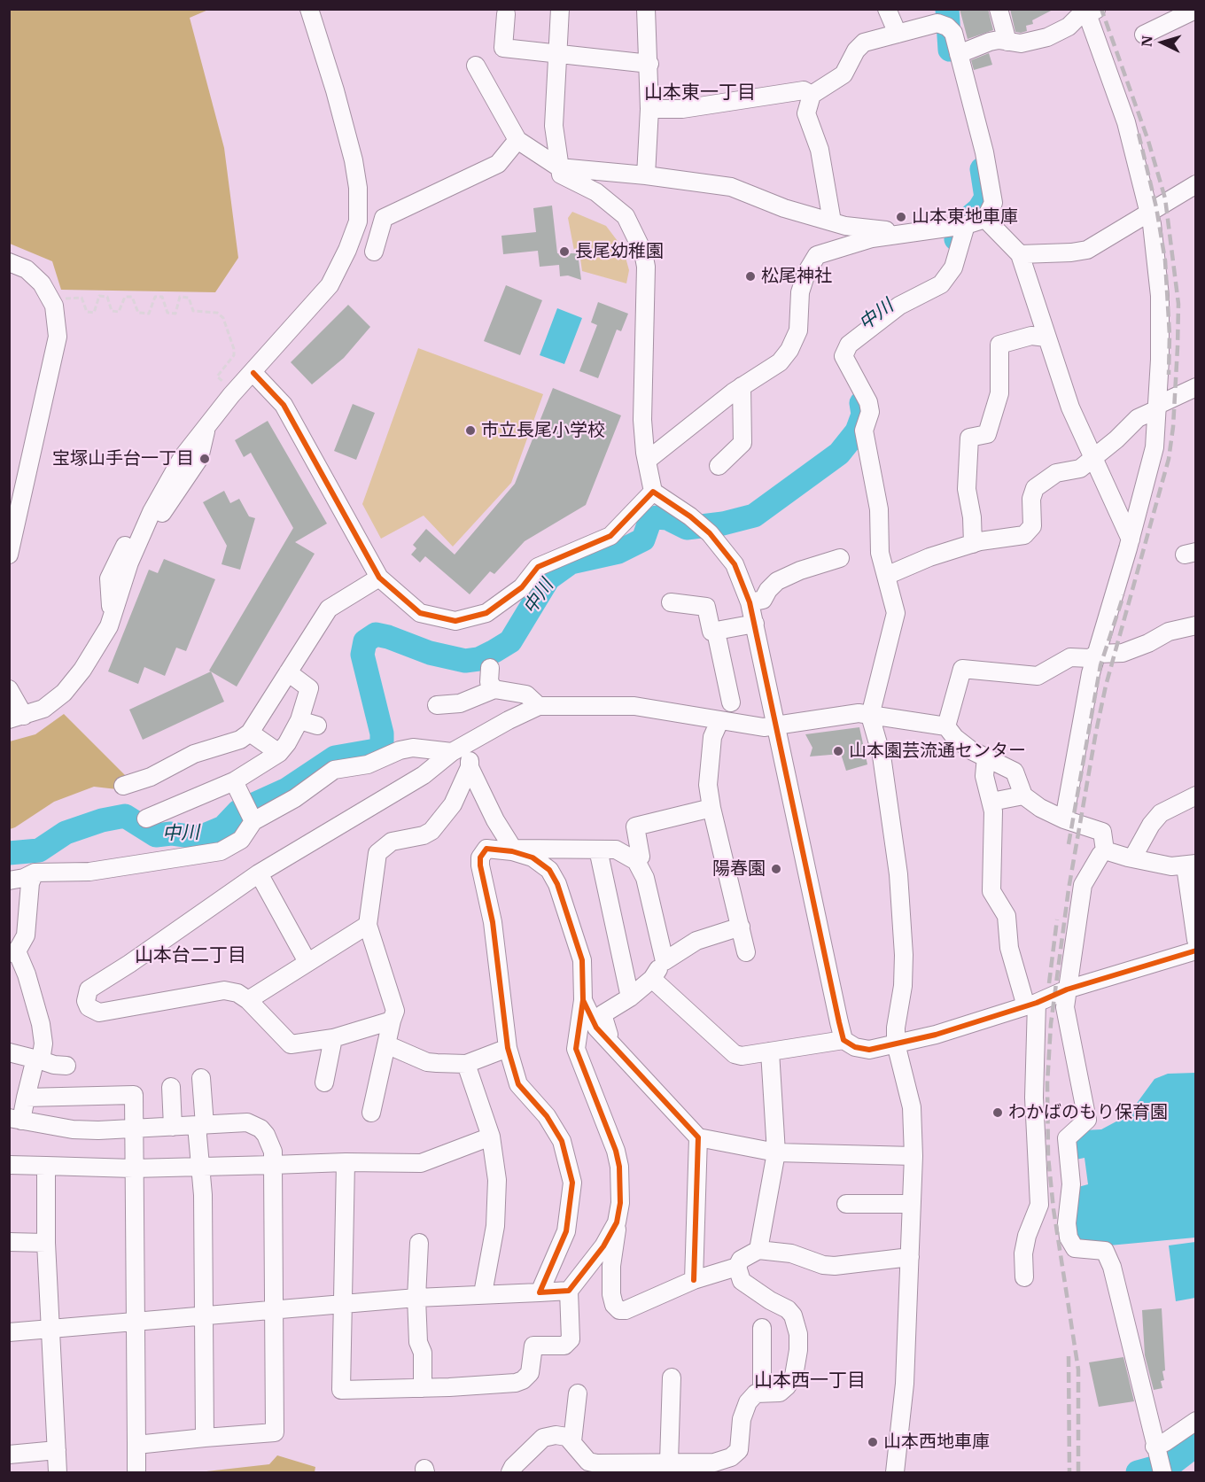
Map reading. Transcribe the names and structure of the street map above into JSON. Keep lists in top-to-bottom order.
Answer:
{
  "districts": ["山本東一丁目", "山本台二丁目", "山本西一丁目"],
  "water": ["中川"],
  "places": [
    "山本東地車庫",
    "長尾幼稚園",
    "松尾神社",
    "市立長尾小学校",
    "宝塚山手台一丁目",
    "山本園芸流通センター",
    "陽春園",
    "わかばのもり保育園",
    "山本西地車庫"
  ],
  "north": "left"
}
